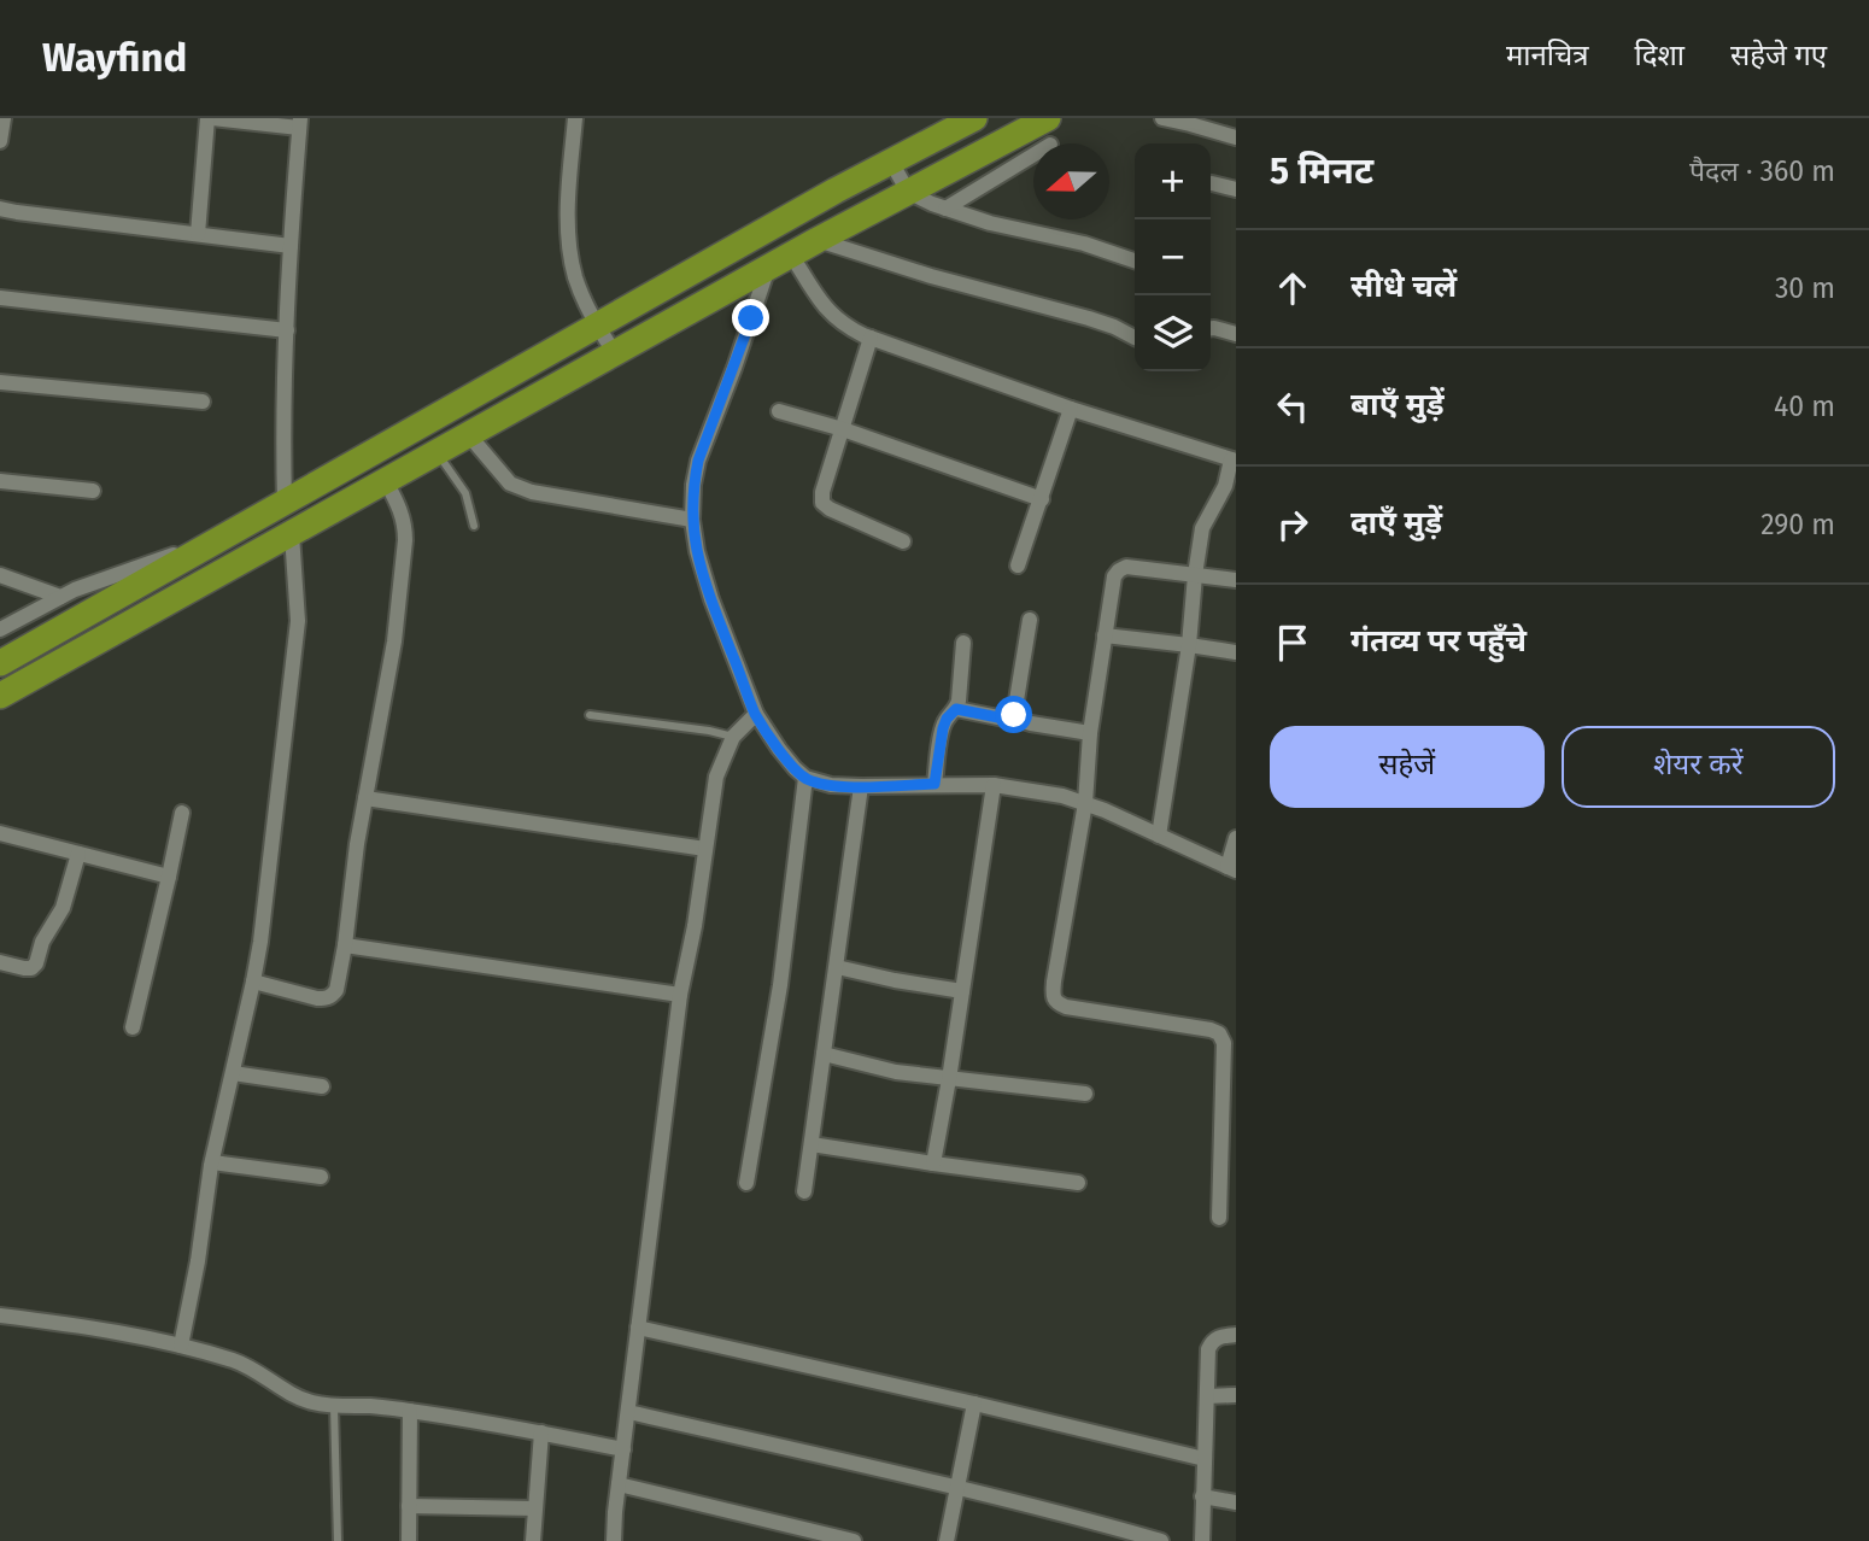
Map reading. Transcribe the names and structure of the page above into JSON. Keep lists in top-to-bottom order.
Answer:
{
  "north": "left",
  "page": {
    "header": "Wayfind",
    "nav": ["मानचित्र", "दिशा", "सहेजे गए"],
    "heading": ["5 मिनट", "पैदल · 360 m"],
    "map_buttons": ["+", "−"],
    "list": [
      ["सीधे चलें", "30 m"],
      ["बाएँ मुड़ें", "40 m"],
      ["दाएँ मुड़ें", "290 m"],
      "गंतव्य पर पहुँचे"
    ],
    "buttons": ["सहेजें", "शेयर करें"]
  }
}
